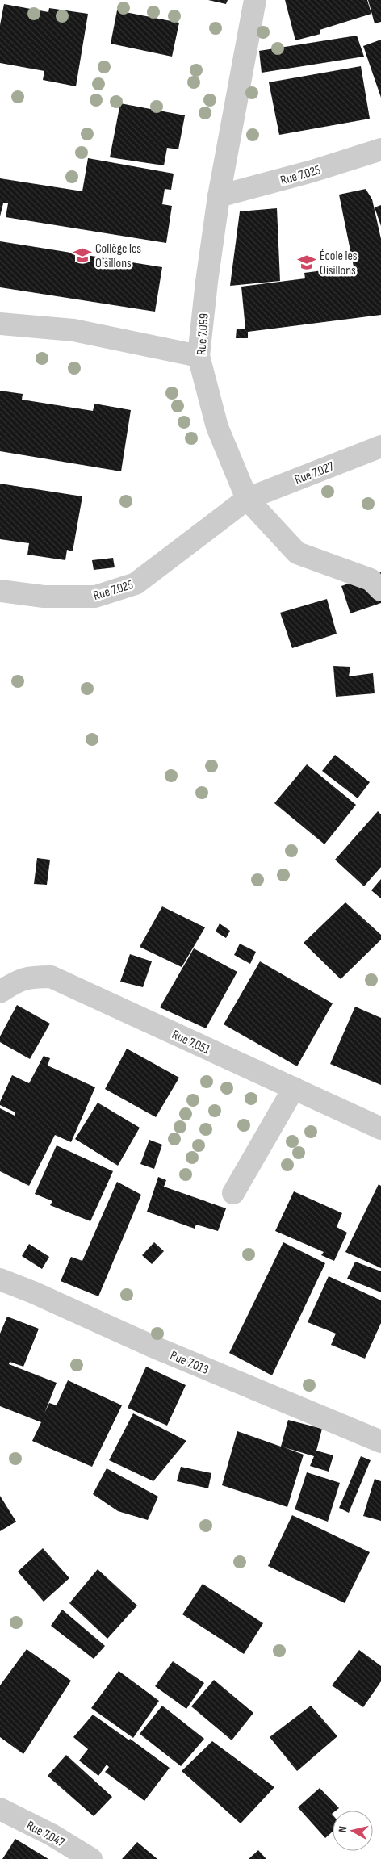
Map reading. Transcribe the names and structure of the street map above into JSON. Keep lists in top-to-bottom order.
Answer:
{
  "streets": {
    "street": [
      "Rue 7.025",
      "Rue 7.099",
      "Rue 7.027",
      "Rue 7.051",
      "Rue 7.013",
      "Rue 7.047"
    ]
  },
  "crossings": [
    ["Rue 7.025", "Rue 7.099"],
    ["Rue 7.025", "Rue 7.027"],
    ["Rue 7.099", "Rue 7.027"]
  ],
  "places": {
    "school or university": ["Collège les Oisillons", "École les Oisillons"]
  },
  "north": "left"
}
